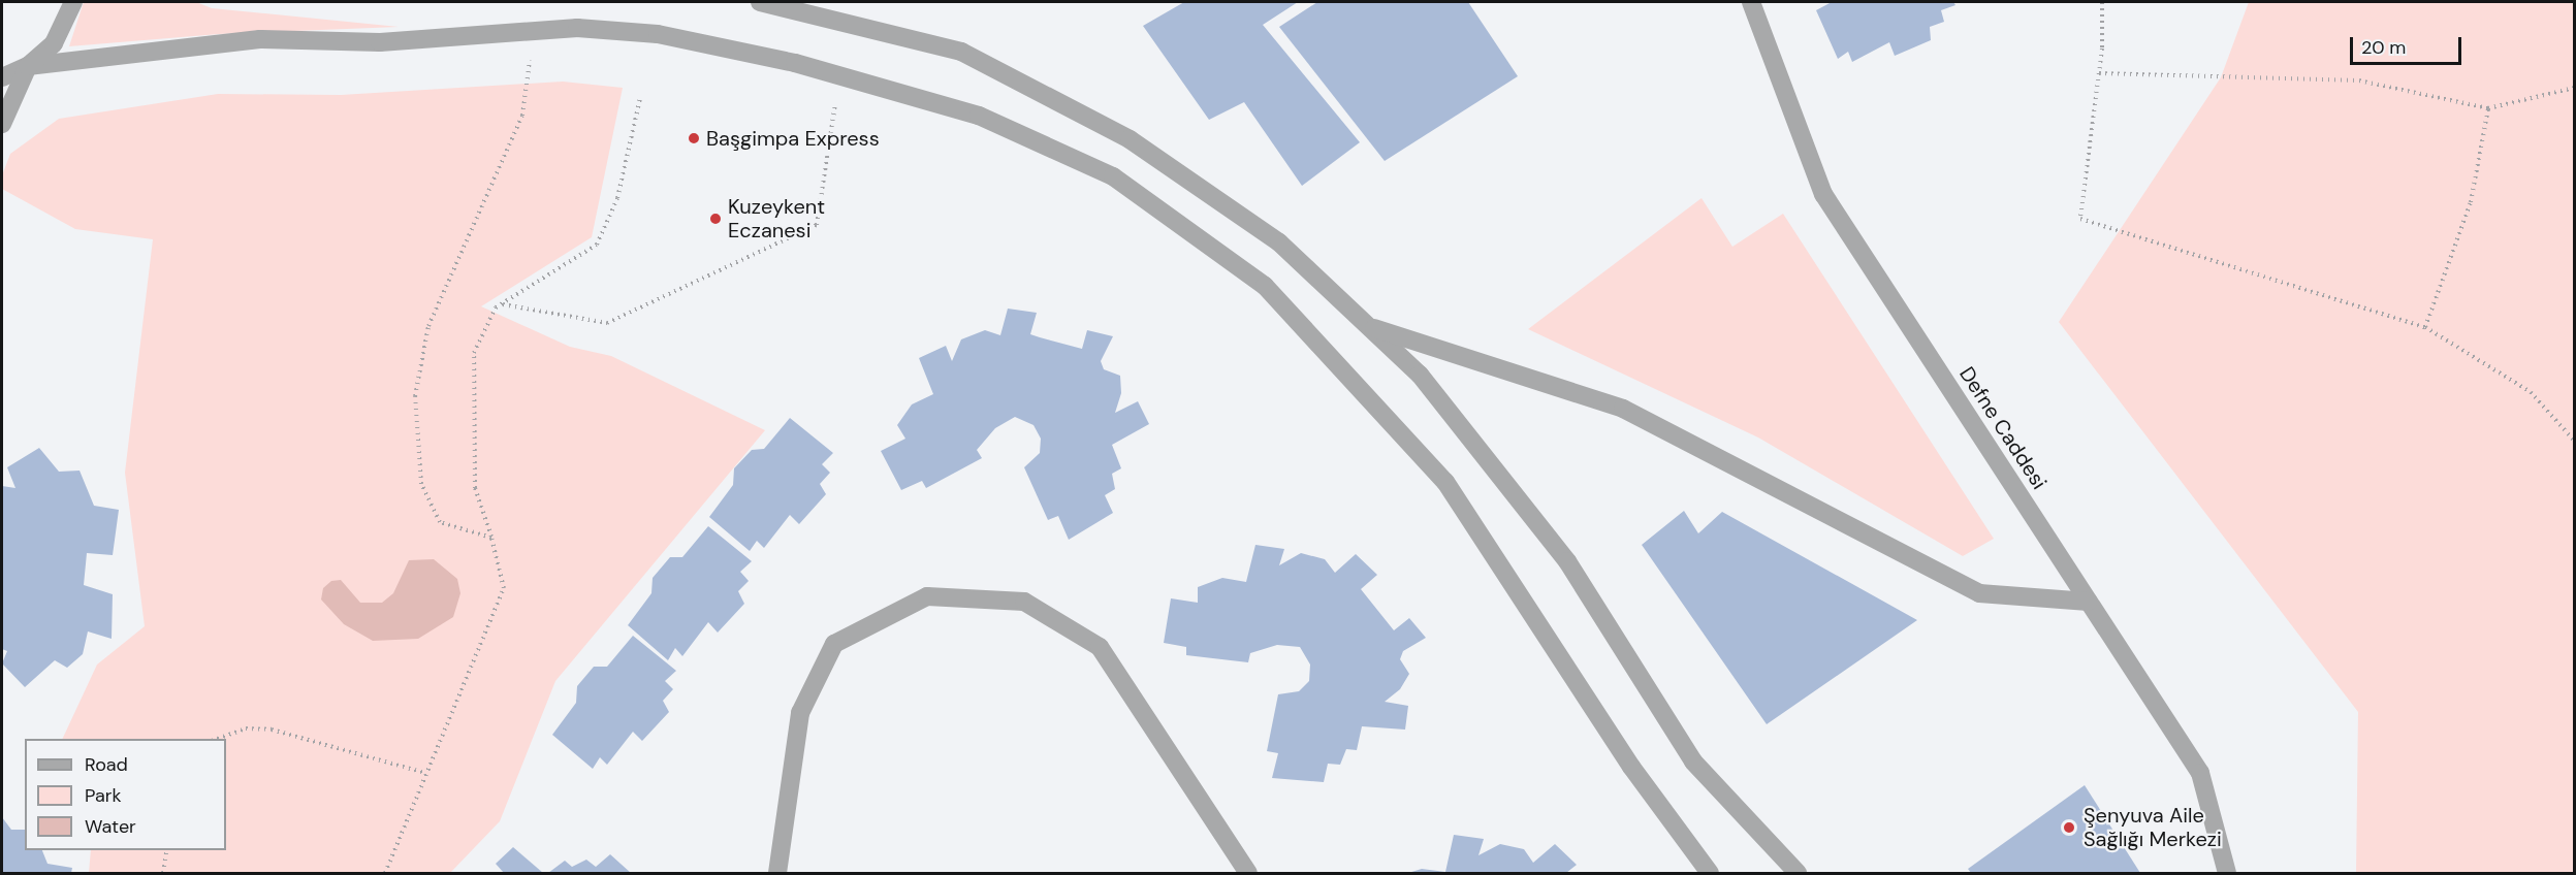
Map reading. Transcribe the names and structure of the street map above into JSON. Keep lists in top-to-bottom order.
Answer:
{
  "streets": {
    "street": ["Defne Caddesi"]
  },
  "places": ["Başgimpa Express", "Kuzeykent Eczanesi", "Şenyuva Aile Sağlığı Merkezi"],
  "legend": ["Road", "Park", "Water"],
  "scale_bar": "20 m"
}
